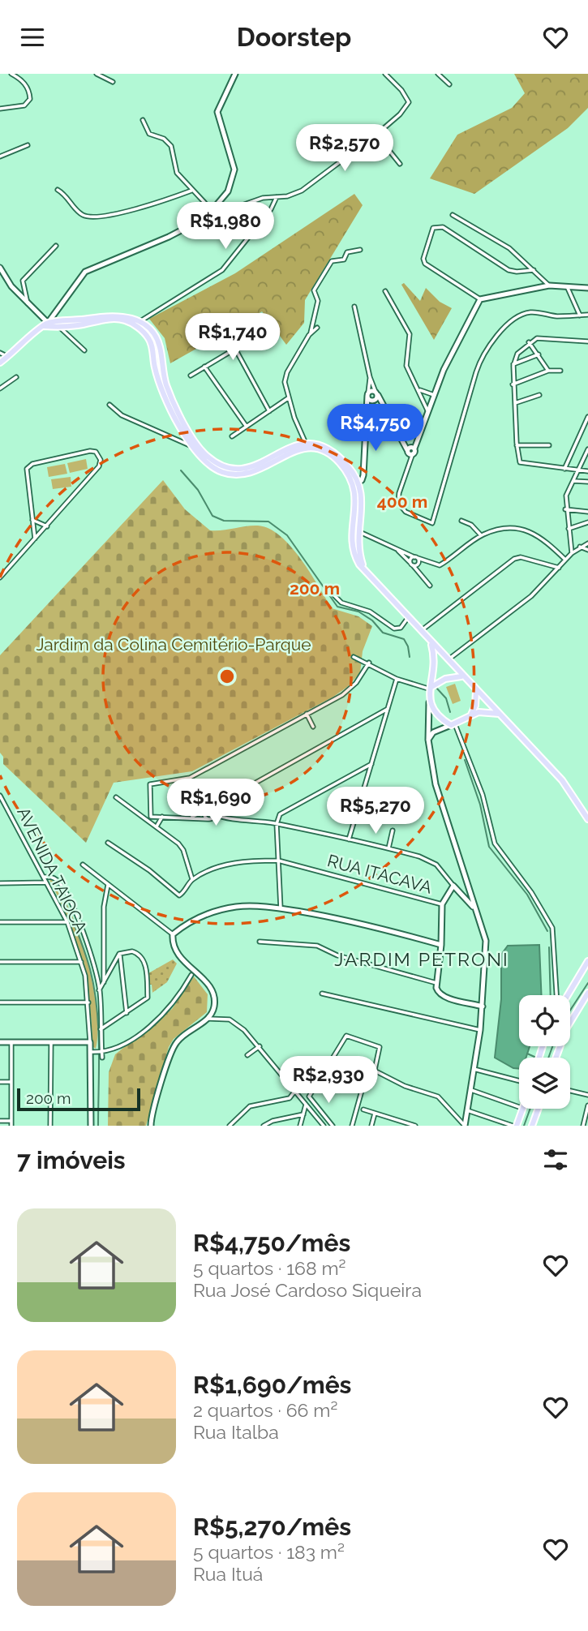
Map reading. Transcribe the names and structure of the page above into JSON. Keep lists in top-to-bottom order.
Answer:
{
  "streets": {
    "street": ["AVENIDA TAIOCA", "RUA ITACAVA"]
  },
  "districts": ["JARDIM PETRONI"],
  "parks": ["Jardim da Colina Cemitério-Parque"],
  "scale_bar": "200 m",
  "page": {
    "header": "Doorstep",
    "price": [
      "R$2,570",
      "R$1,980",
      "R$1,740",
      "R$4,750",
      "R$1,690",
      "R$5,270",
      "R$2,930"
    ],
    "scale": "200 m",
    "heading": "7 imóveis",
    "list": [
      {
        "name": "R$4,750/mês",
        "note": "5 quartos · 168 m² · Rua José Cardoso Siqueira"
      },
      {
        "name": "R$1,690/mês",
        "note": "2 quartos · 66 m² · Rua Italba"
      },
      {
        "name": "R$5,270/mês",
        "note": "5 quartos · 183 m² · Rua Ituá"
      }
    ]
  },
  "rings": ["400 m", "200 m"]
}
